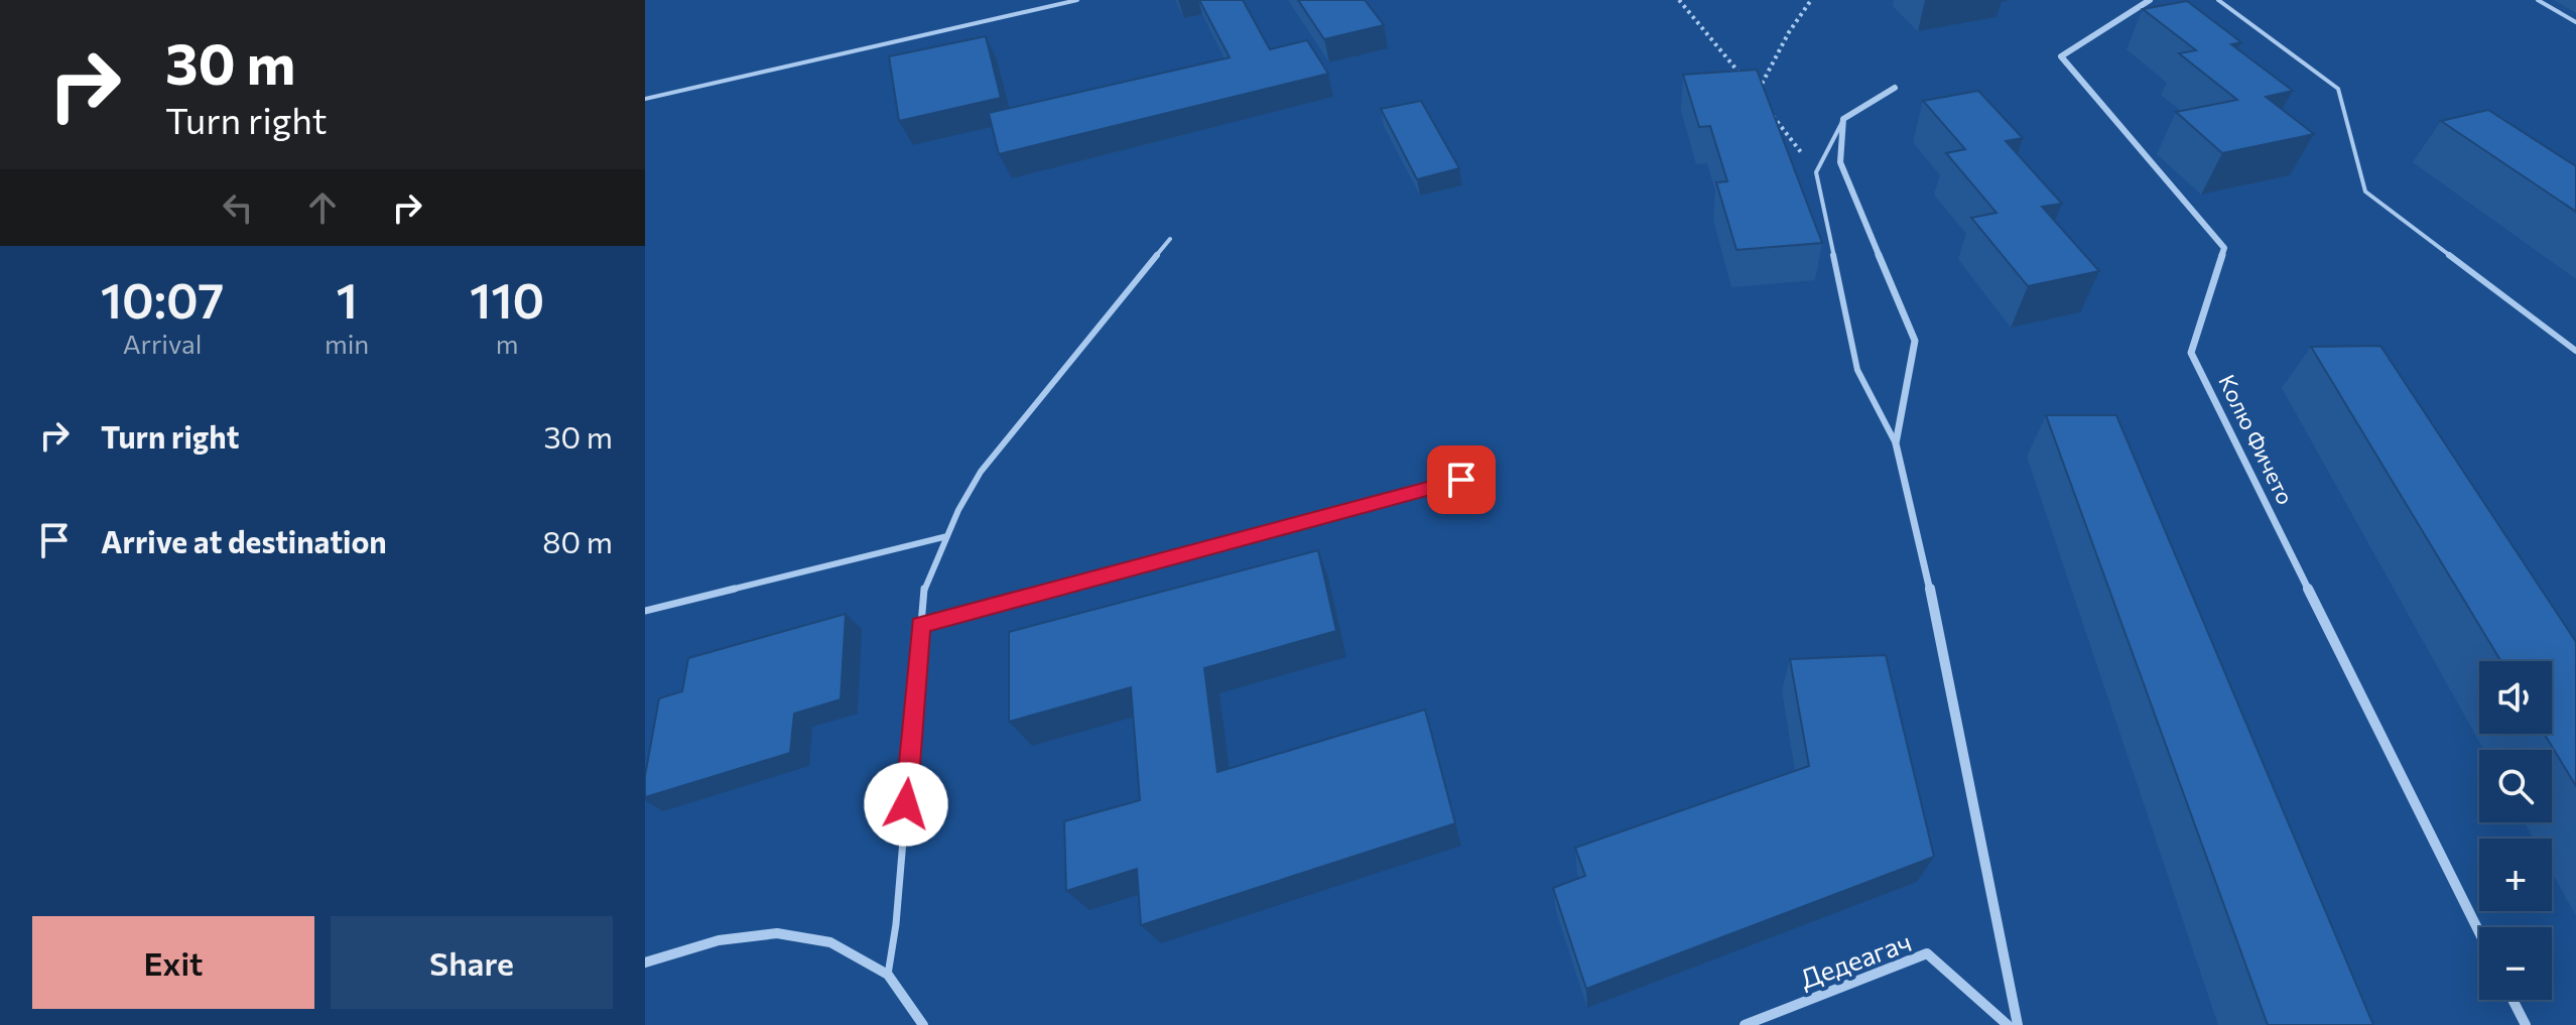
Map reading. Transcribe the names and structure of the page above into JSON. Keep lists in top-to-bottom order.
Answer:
{
  "streets": {
    "street": ["Колю Фичето", "Дедеагач"]
  },
  "page": {
    "turn": ["30 m", "Turn right"],
    "eta": [
      "10:07",
      "Arrival",
      "1",
      "min",
      "110",
      "m"
    ],
    "list": [
      {
        "name": "Turn right",
        "value": "30 m"
      },
      {
        "name": "Arrive at destination",
        "value": "80 m"
      }
    ],
    "map_buttons": ["+", "−"],
    "buttons": ["Exit", "Share"]
  }
}
